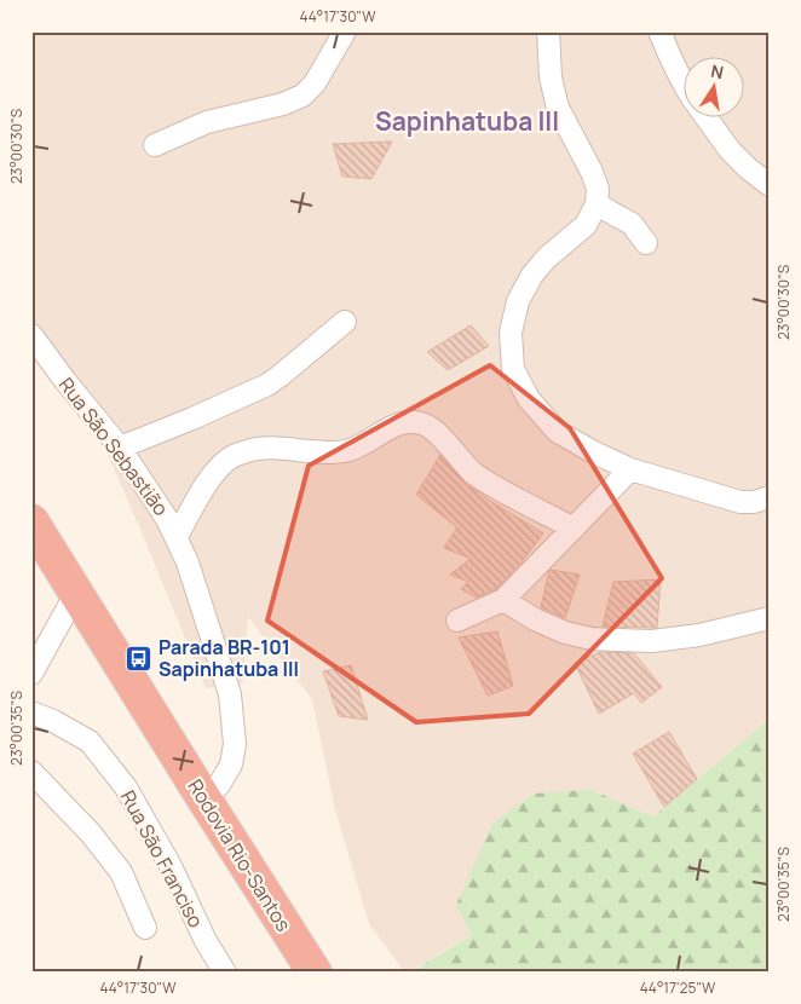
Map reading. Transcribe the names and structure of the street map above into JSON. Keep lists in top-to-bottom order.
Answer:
{
  "streets": {
    "highway": ["Rodovia Rio-Santos"],
    "street": ["Rua São Sebastião", "Rua São Franciso"]
  },
  "crossings": [
    ["Rua São Sebastião", "Rodovia Rio-Santos"]
  ],
  "districts": ["Sapinhatuba III"],
  "places": {
    "bus stop": ["Parada BR-101 Sapinhatuba III"]
  },
  "north": "top",
  "coordinates": [
    "44°17'30\"W",
    "23°00'30\"S",
    "23°00'35\"S",
    "44°17'25\"W"
  ]
}
